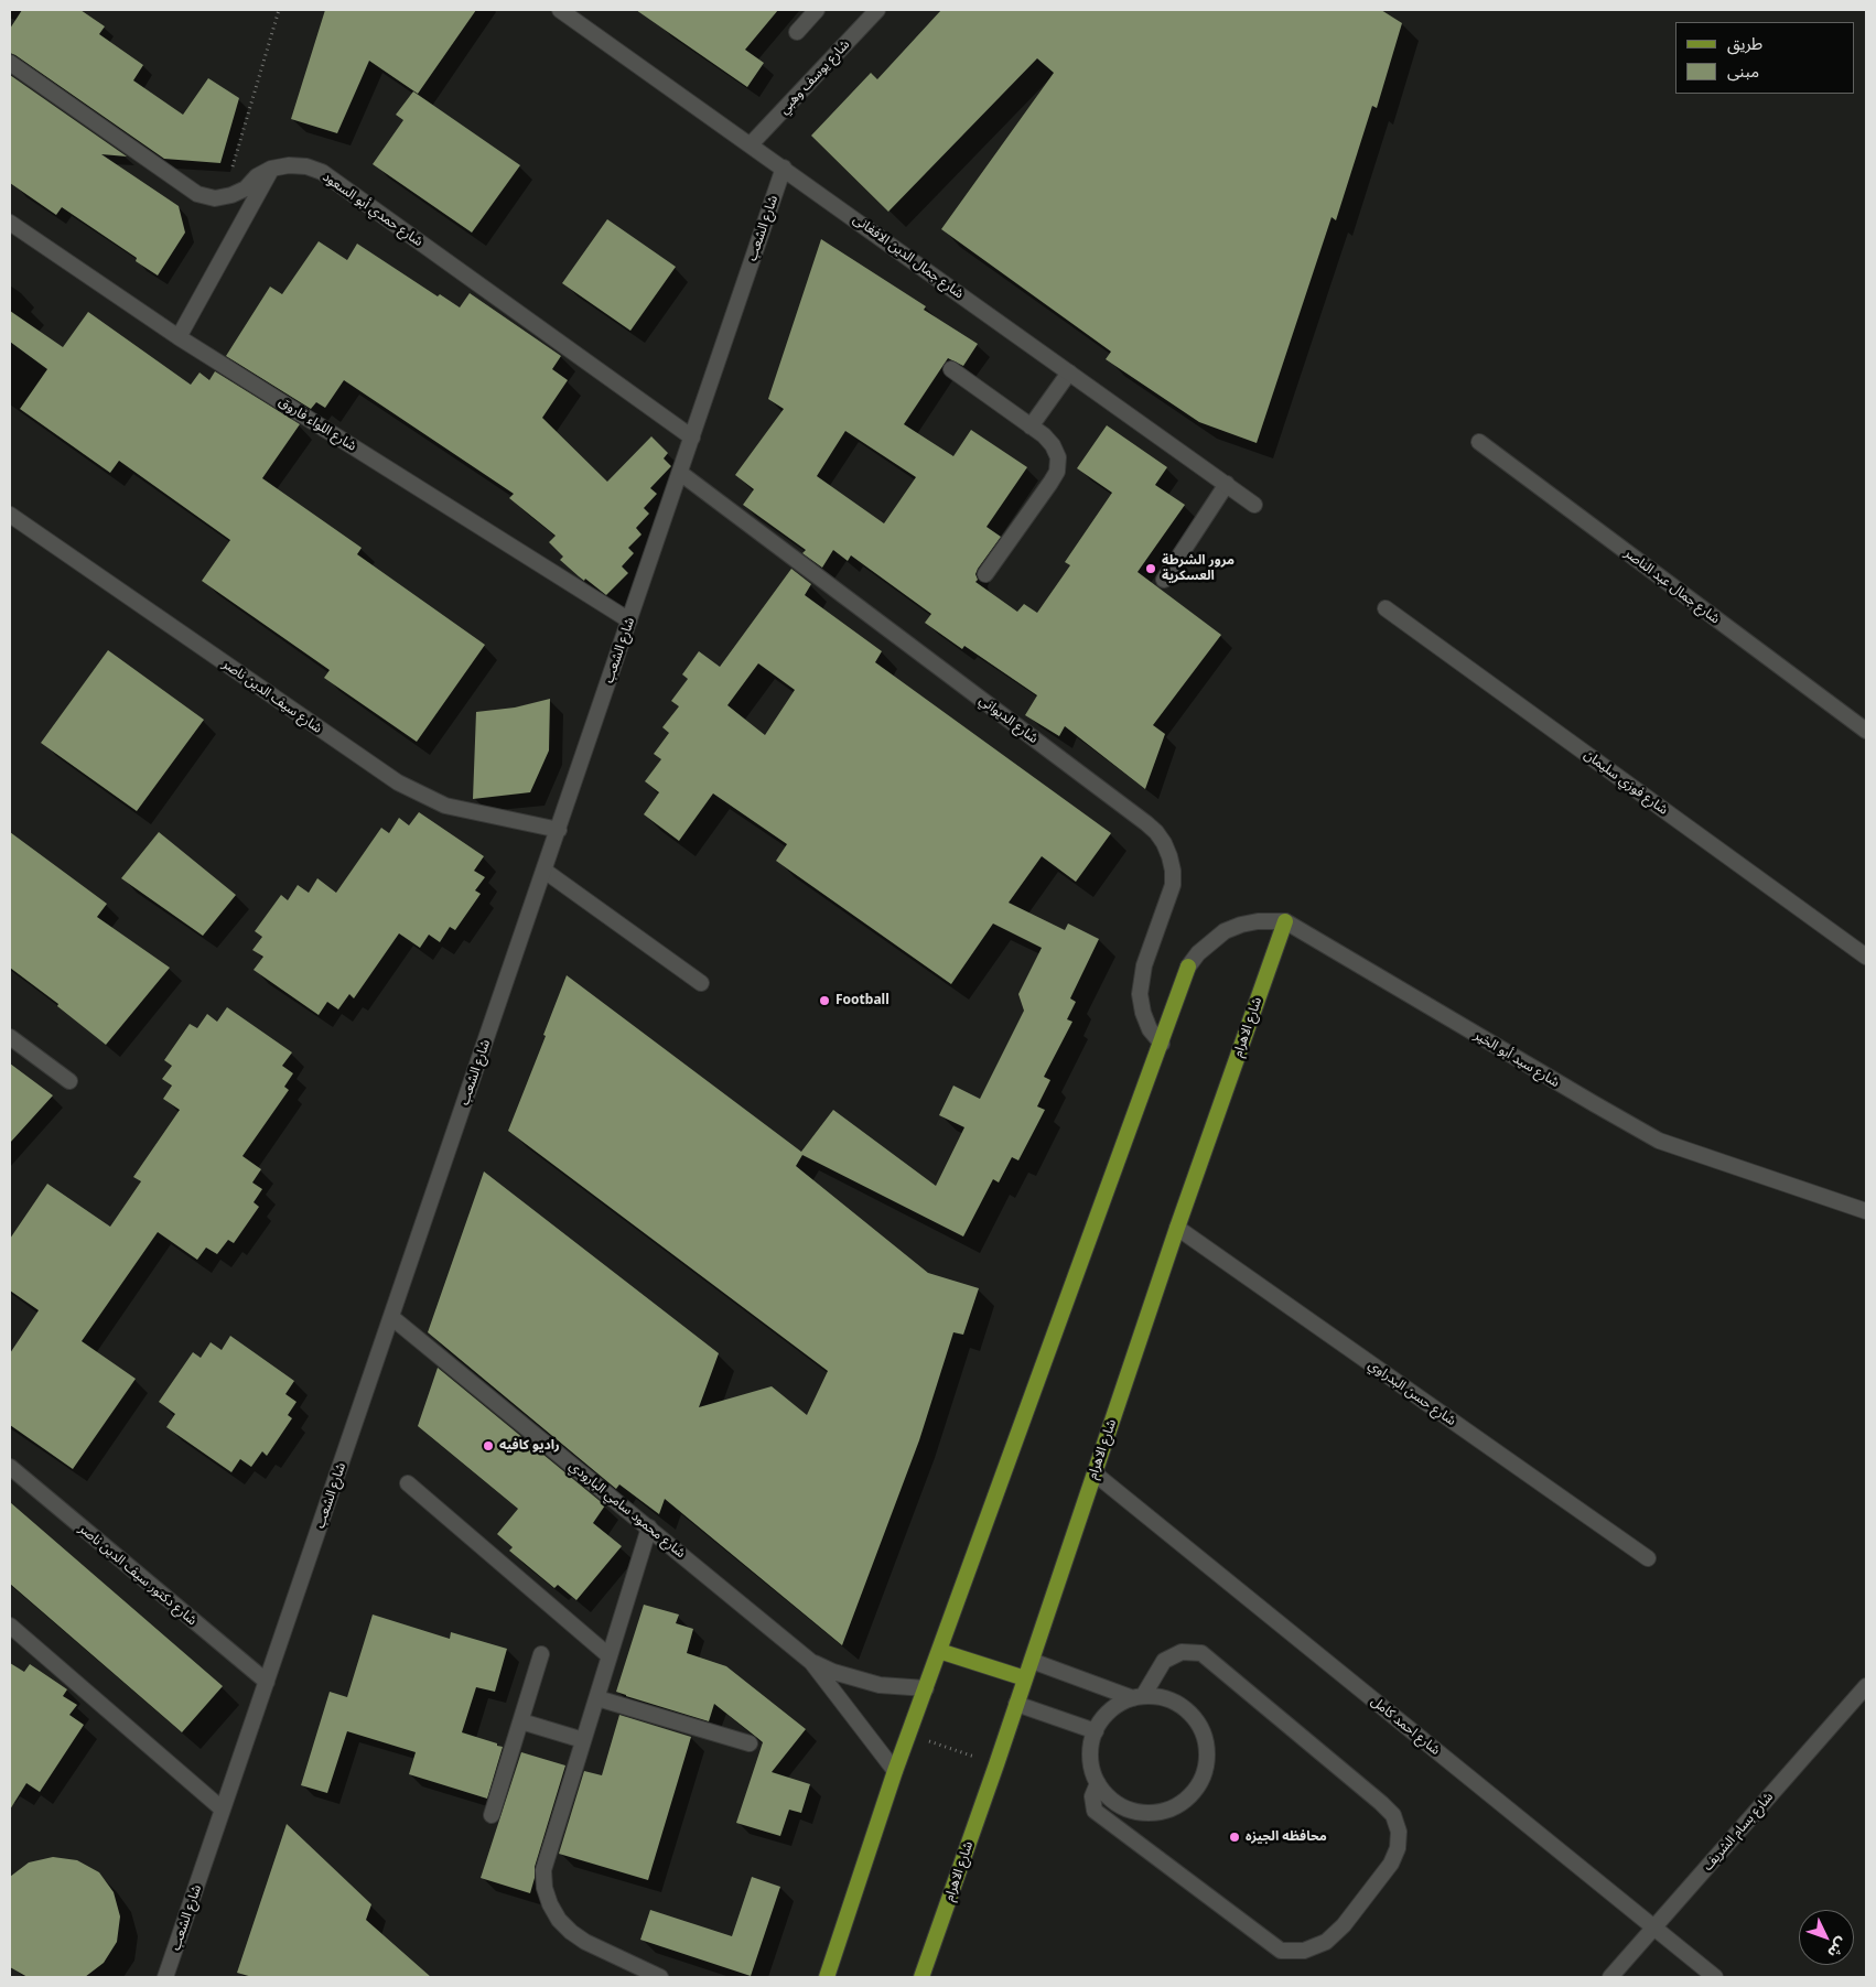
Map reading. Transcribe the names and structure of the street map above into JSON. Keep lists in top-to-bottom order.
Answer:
{
  "streets": {
    "main road": ["شارع الاهرام"],
    "street": [
      "شارع يوسف وهبي",
      "شارع حمدي أبو السعود",
      "شارع الشعب",
      "شارع جمال الدين الافغانى",
      "شارع اللواء فاروق",
      "شارع جمال عبد الناصر",
      "شارع سيف الدين ناصر",
      "شارع الديواني",
      "شارع فوزي سليمان",
      "شارع سيد أبو الخير",
      "شارع حسن البدراوي",
      "شارع محمود سامي البارودي",
      "شارع دكتور سيف الدين ناصر",
      "شارع احمد كامل",
      "شارع بسام الشريف"
    ]
  },
  "crossings": [
    ["شارع يوسف وهبي", "شارع جمال الدين الافغانى"],
    ["شارع حمدي أبو السعود", "شارع الشعب"],
    ["شارع الشعب", "شارع جمال الدين الافغانى"],
    ["شارع الشعب", "شارع اللواء فاروق"],
    ["شارع الشعب", "شارع سيف الدين ناصر"],
    ["شارع الشعب", "شارع الديواني"],
    ["شارع الشعب", "شارع محمود سامي البارودي"],
    ["شارع الشعب", "شارع دكتور سيف الدين ناصر"],
    ["شارع الاهرام", "شارع سيد أبو الخير"],
    ["شارع الاهرام", "شارع حسن البدراوي"],
    ["شارع الاهرام", "شارع احمد كامل"],
    ["شارع احمد كامل", "شارع بسام الشريف"]
  ],
  "places": [
    "مرور الشرطة العسكرية",
    "Football",
    "راديو كافيه",
    "محافظه الجيزه"
  ],
  "legend": ["طريق", "مبنى"],
  "north": "bottom right"
}
